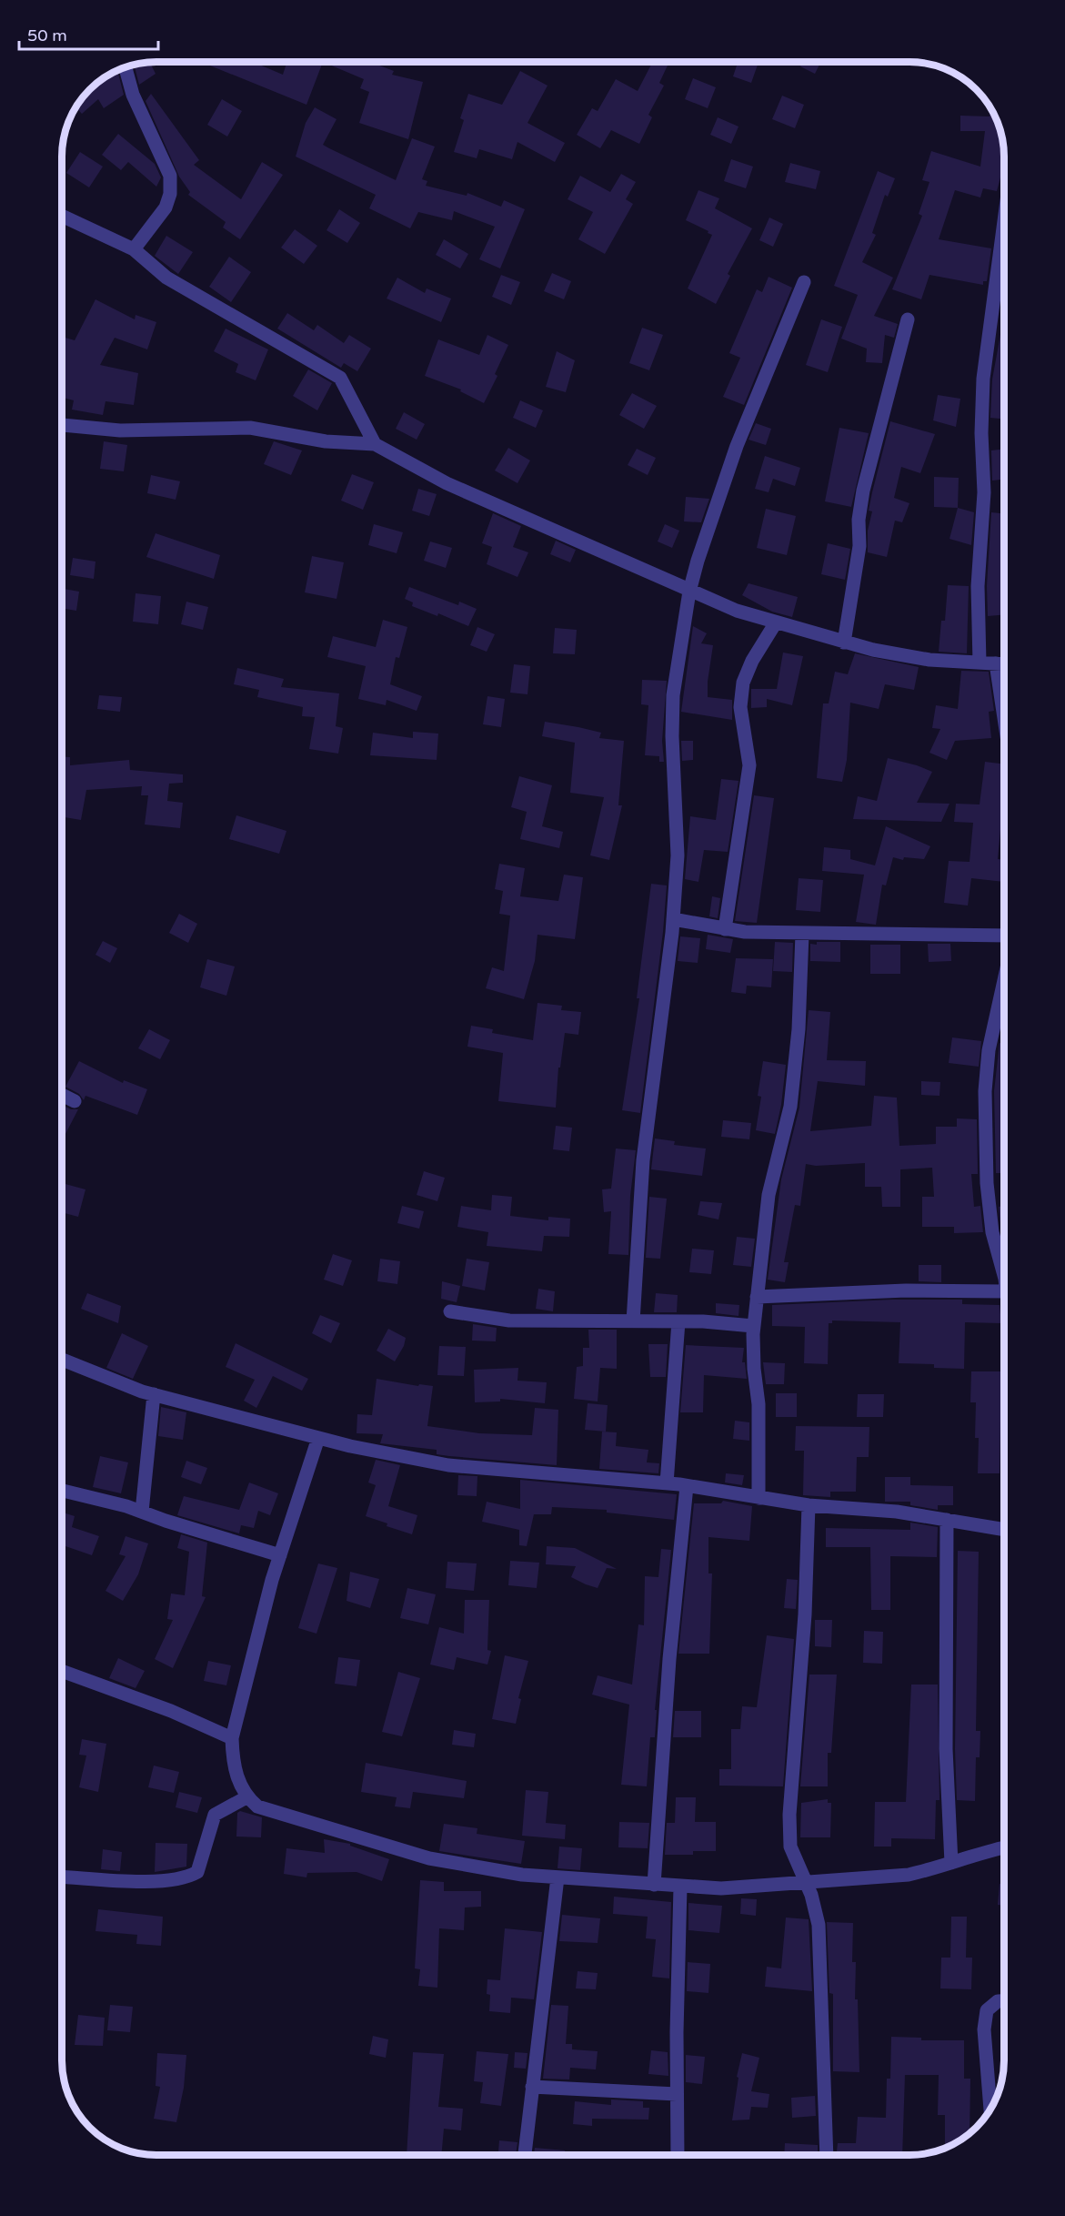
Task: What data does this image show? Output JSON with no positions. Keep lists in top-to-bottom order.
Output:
{
  "scale_bar": "50 m"
}
